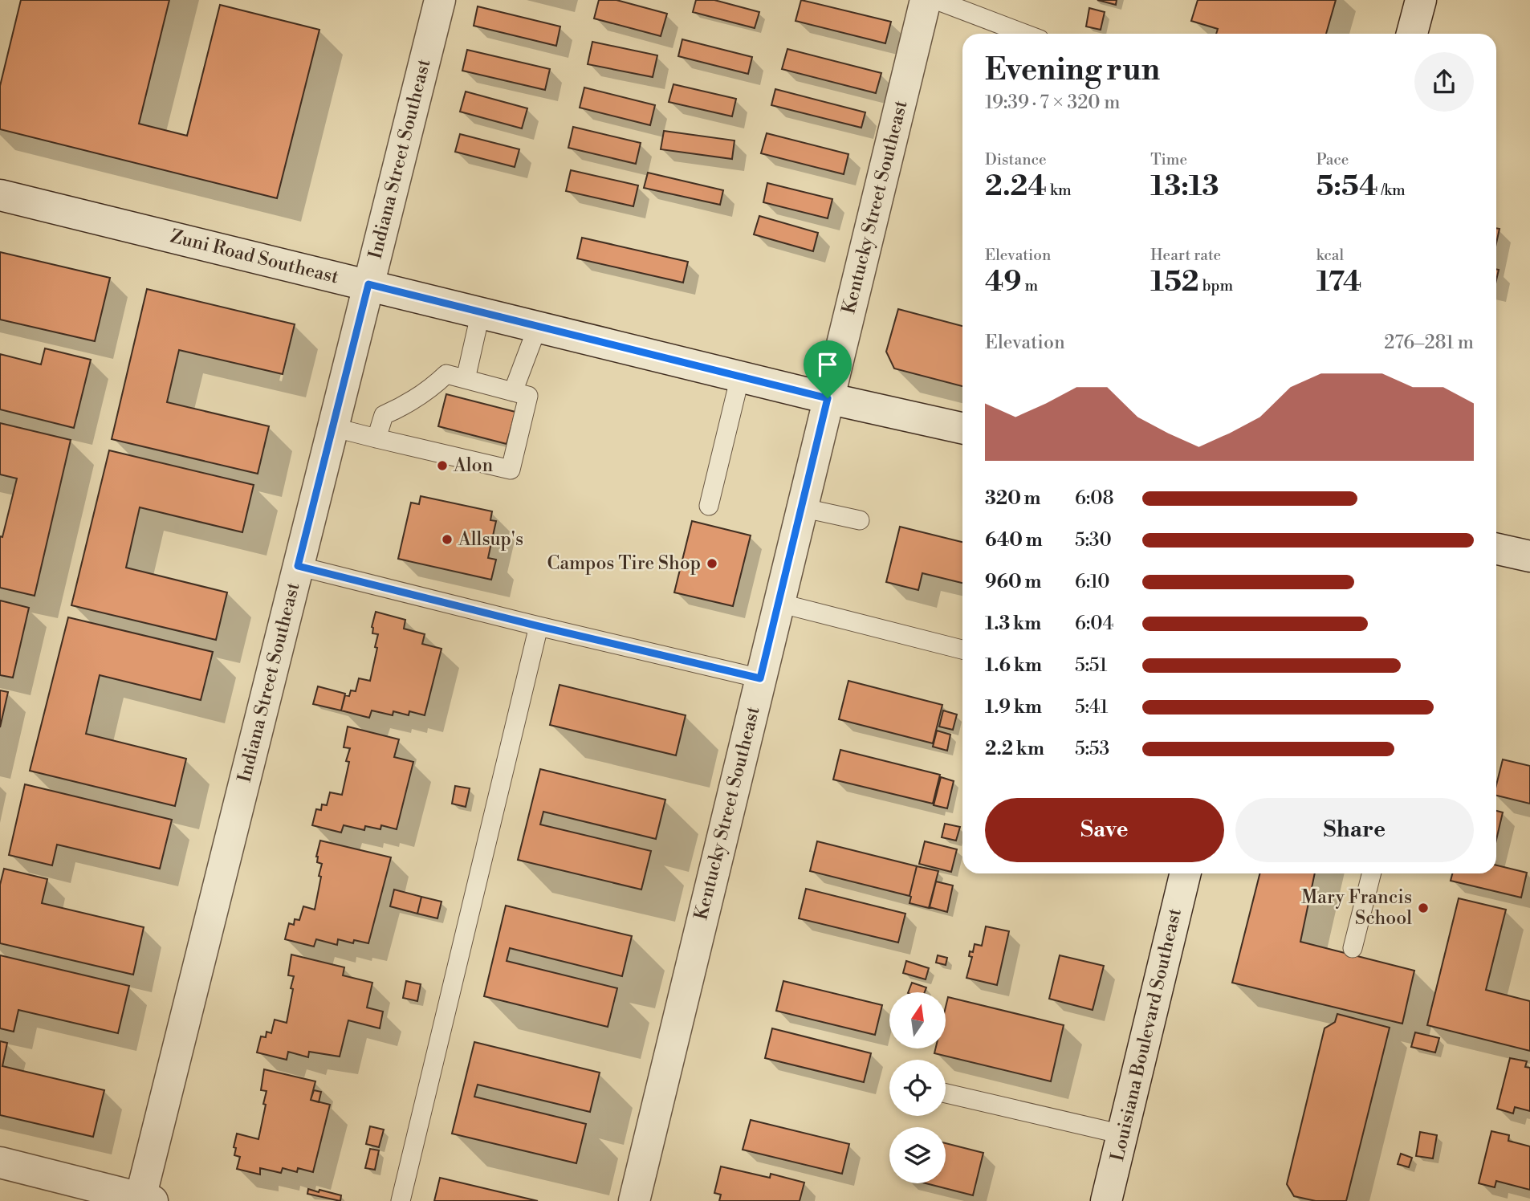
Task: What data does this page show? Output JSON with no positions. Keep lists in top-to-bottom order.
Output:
{
  "streets": {
    "street": [
      "Indiana Street Southeast",
      "Kentucky Street Southeast",
      "Zuni Road Southeast",
      "Louisiana Boulevard Southeast"
    ]
  },
  "crossings": [
    ["Indiana Street Southeast", "Zuni Road Southeast"],
    ["Kentucky Street Southeast", "Zuni Road Southeast"]
  ],
  "places": [
    "Alon",
    "Allsup's",
    "Campos Tire Shop",
    "Mary Francis School"
  ],
  "north": "top",
  "page": {
    "heading": ["Evening run", "19:39 · 7 × 320 m"],
    "stats": [
      ["Distance", "2.24 km"],
      ["Time", "13:13"],
      ["Pace", "5:54 /km"],
      ["Elevation", "49 m"],
      ["Heart rate", "152 bpm"],
      ["kcal", "174"]
    ],
    "chart": ["Elevation", "276–281 m"],
    "list": [
      {
        "name": "320 m",
        "note": "6:08"
      },
      {
        "name": "640 m",
        "note": "5:30"
      },
      {
        "name": "960 m",
        "note": "6:10"
      },
      {
        "name": "1.3 km",
        "note": "6:04"
      },
      {
        "name": "1.6 km",
        "note": "5:51"
      },
      {
        "name": "1.9 km",
        "note": "5:41"
      },
      {
        "name": "2.2 km",
        "note": "5:53"
      }
    ],
    "buttons": ["Save", "Share"]
  }
}
